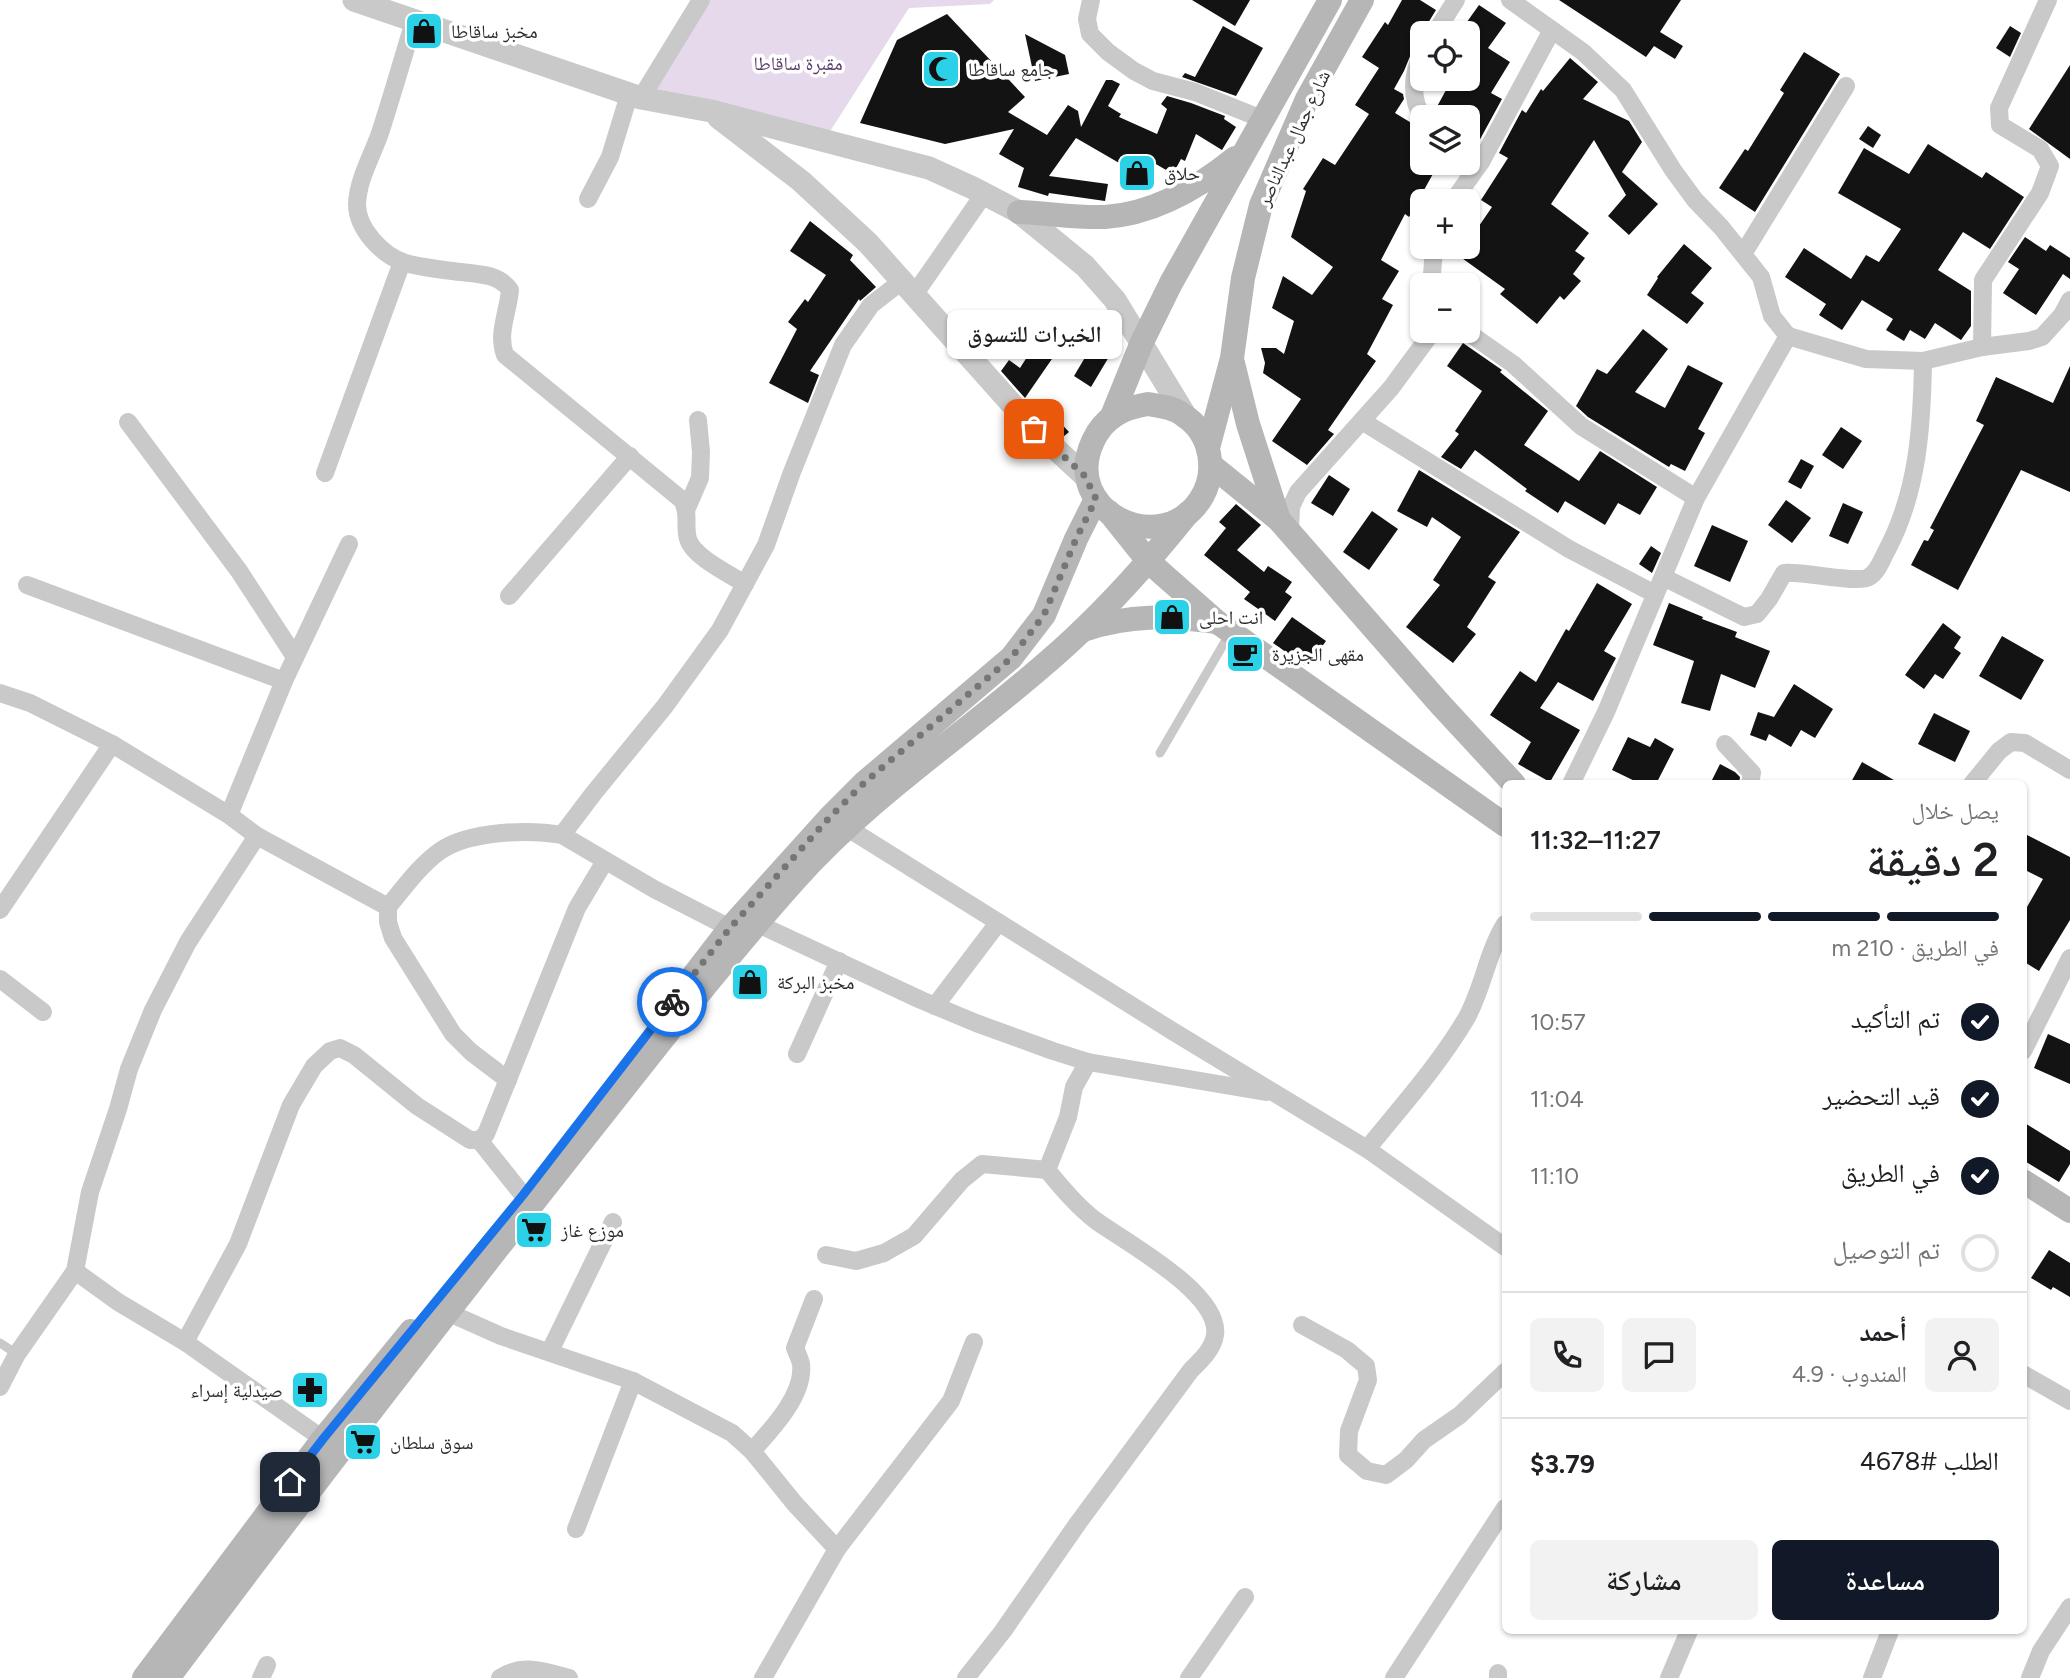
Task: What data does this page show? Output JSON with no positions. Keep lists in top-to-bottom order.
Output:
{
  "streets": {
    "main road": ["شارع جمال عبدالناصر"]
  },
  "parks": ["مقبرة ساقاطا"],
  "places": {
    "shop": [
      "مخبز ساقاطا",
      "حلاق",
      "انت احلى",
      "مخبز البركة"
    ],
    "mosque": ["جامع ساقاطا"],
    "other": ["الخيرات للتسوق"],
    "cafe": ["مقهى الجزيرة"],
    "supermarket": ["موزع غاز", "سوق سلطان"],
    "pharmacy": ["صيدلية إسراء"]
  },
  "page": {
    "map_buttons": ["+", "−"],
    "bubble": "الخيرات للتسوق",
    "heading": ["2 دقيقة", "يصل خلال", "11:27–11:32"],
    "panel": [
      "أحمد",
      "المندوب · 4.9",
      "الطلب #4678",
      "$3.79"
    ],
    "bar": "في الطريق · 210 m",
    "list": [
      ["تم التأكيد", "10:57"],
      ["قيد التحضير", "11:04"],
      ["في الطريق", "11:10"],
      "تم التوصيل"
    ],
    "buttons": ["مساعدة", "مشاركة"]
  }
}
